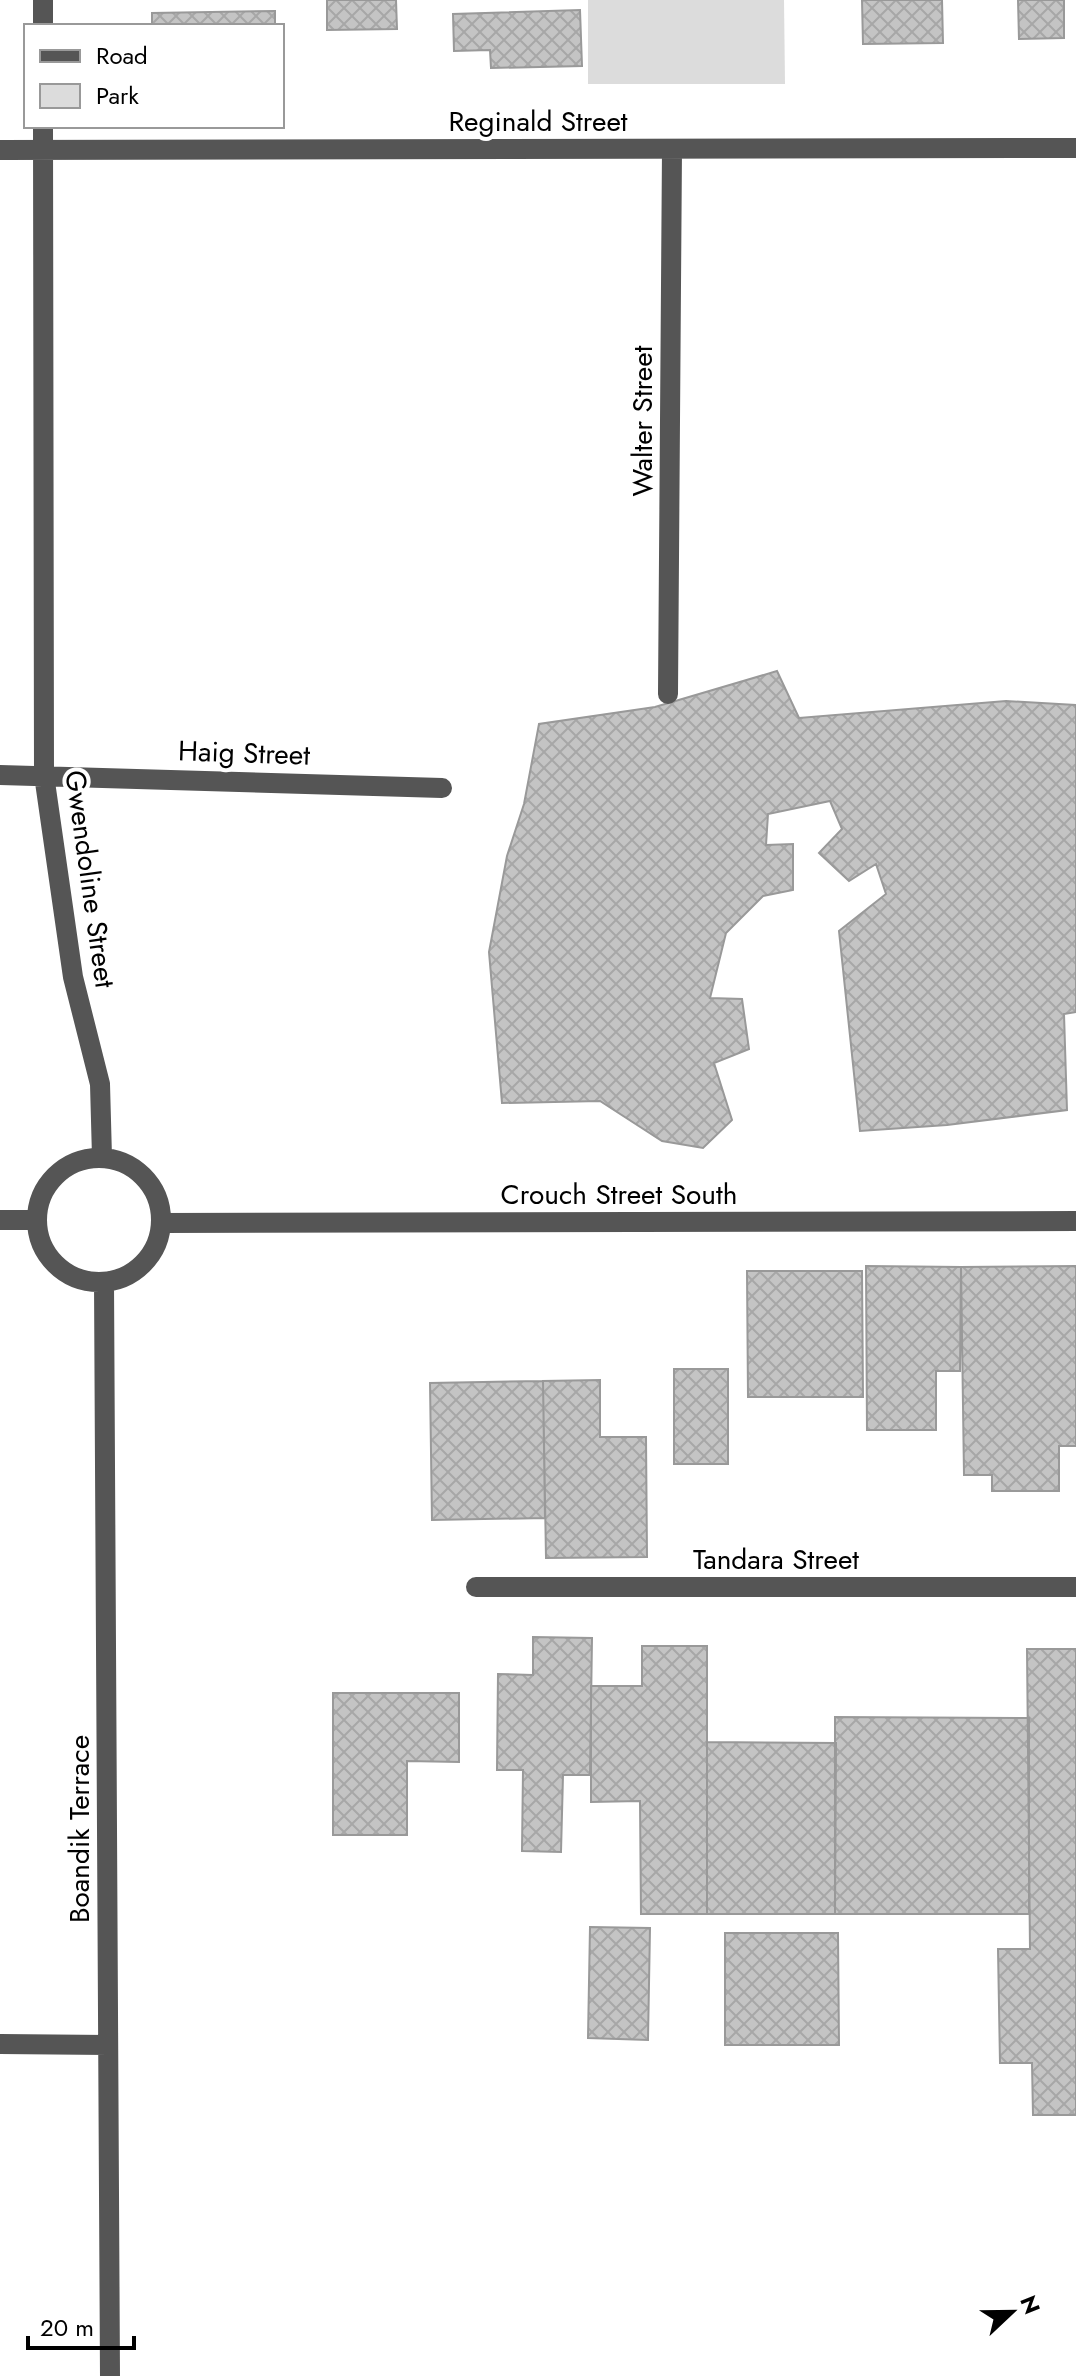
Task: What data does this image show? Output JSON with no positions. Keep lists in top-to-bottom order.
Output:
{
  "streets": {
    "street": [
      "Reginald Street",
      "Walter Street",
      "Haig Street",
      "Gwendoline Street",
      "Crouch Street South",
      "Tandara Street",
      "Boandik Terrace"
    ]
  },
  "crossings": [
    ["Reginald Street", "Walter Street"],
    ["Reginald Street", "Gwendoline Street"],
    ["Haig Street", "Gwendoline Street"],
    ["Gwendoline Street", "Crouch Street South"],
    ["Gwendoline Street", "Boandik Terrace"],
    ["Crouch Street South", "Boandik Terrace"]
  ],
  "legend": ["Road", "Park"],
  "scale_bar": "20 m",
  "north": "right"
}
